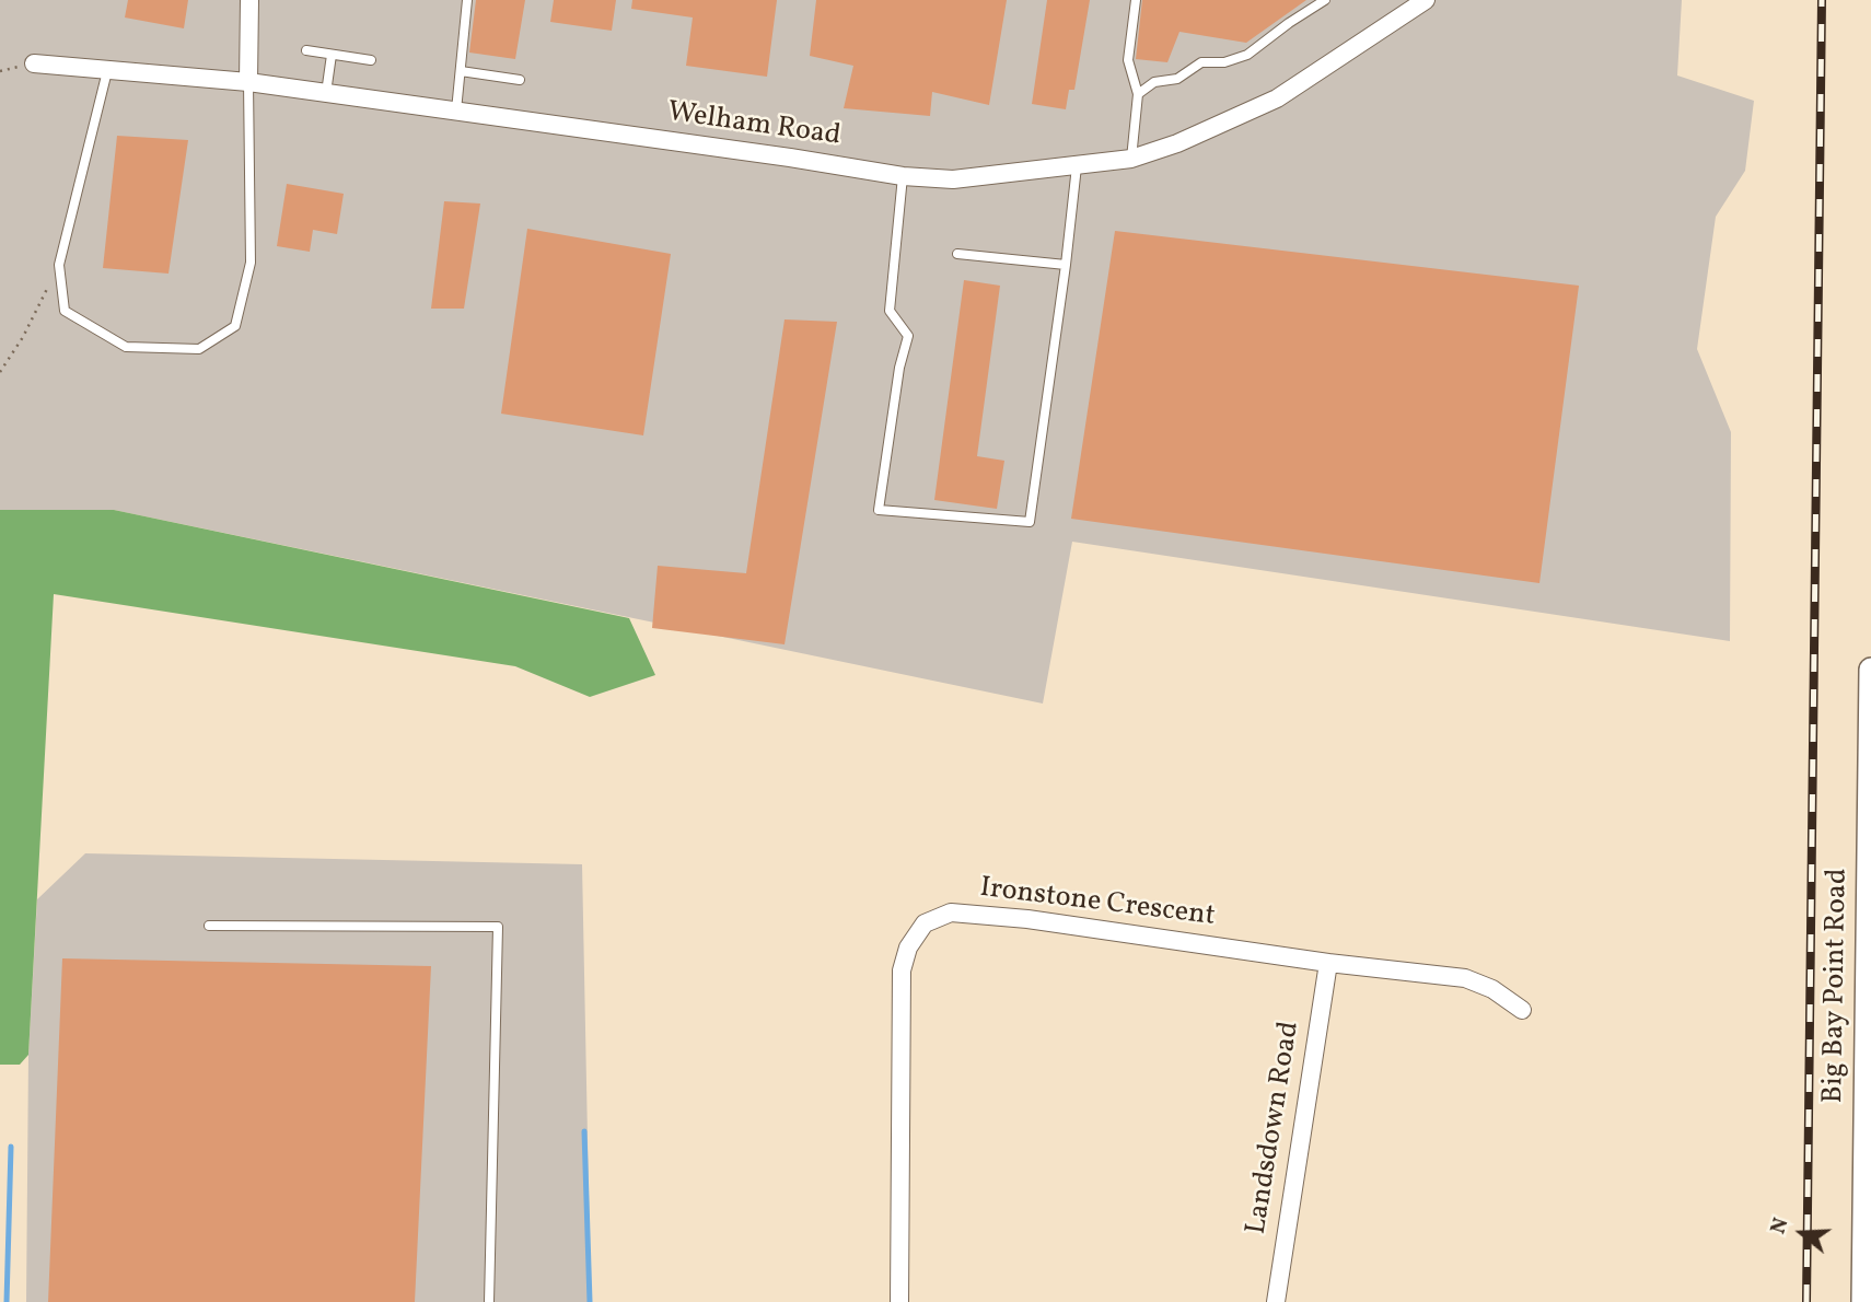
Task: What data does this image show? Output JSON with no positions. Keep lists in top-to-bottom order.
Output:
{
  "streets": {
    "street": [
      "Welham Road",
      "Ironstone Crescent",
      "Big Bay Point Road",
      "Landsdown Road"
    ]
  },
  "crossings": [
    ["Ironstone Crescent", "Landsdown Road"]
  ],
  "north": "left"
}
